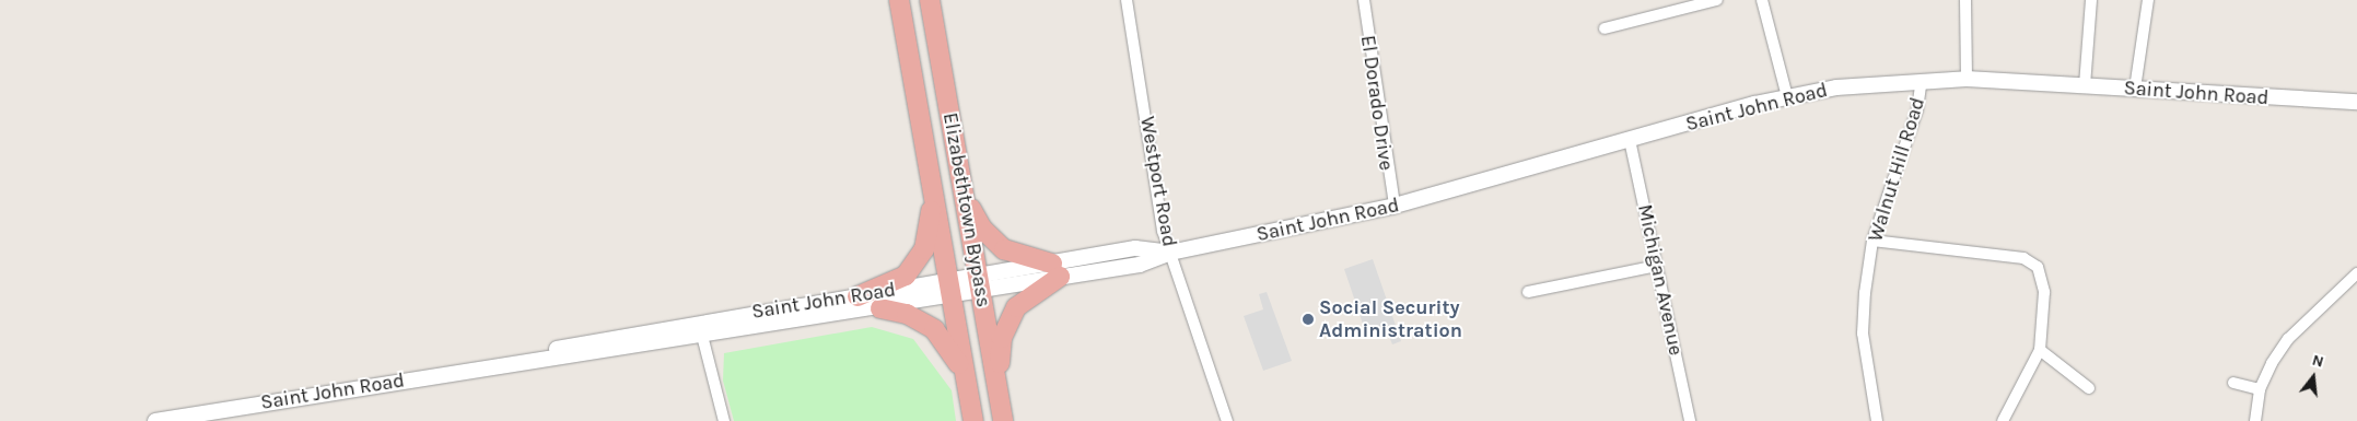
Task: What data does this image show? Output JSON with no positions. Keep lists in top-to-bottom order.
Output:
{
  "streets": {
    "highway": ["Elizabethtown Bypass"],
    "street": [
      "Saint John Road",
      "El Dorado Drive",
      "Walnut Hill Road",
      "Westport Road",
      "Michigan Avenue"
    ]
  },
  "crossings": [
    ["Saint John Road", "El Dorado Drive"],
    ["Saint John Road", "Walnut Hill Road"],
    ["Saint John Road", "Westport Road"],
    ["Saint John Road", "Elizabethtown Bypass"],
    ["Saint John Road", "Michigan Avenue"]
  ],
  "places": ["Social Security Administration"],
  "north": "top"
}
